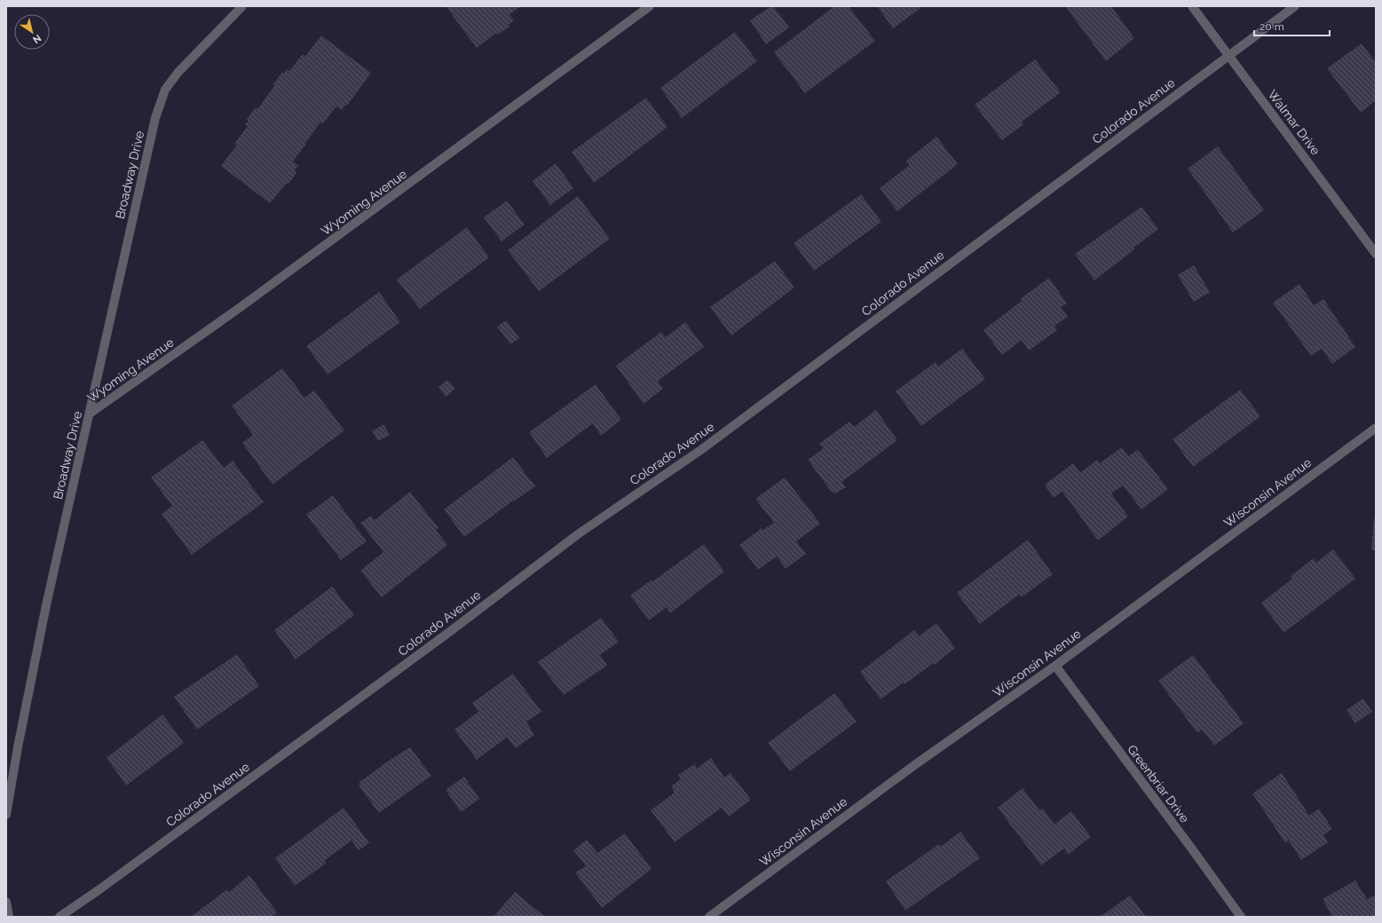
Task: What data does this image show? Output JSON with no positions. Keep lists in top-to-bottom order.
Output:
{
  "streets": {
    "street": [
      "Colorado Avenue",
      "Walmar Drive",
      "Broadway Drive",
      "Wyoming Avenue",
      "Wisconsin Avenue",
      "Greenbriar Drive"
    ]
  },
  "crossings": [
    ["Colorado Avenue", "Walmar Drive"],
    ["Broadway Drive", "Wyoming Avenue"],
    ["Wisconsin Avenue", "Greenbriar Drive"]
  ],
  "scale_bar": "20 m",
  "north": "bottom right"
}
